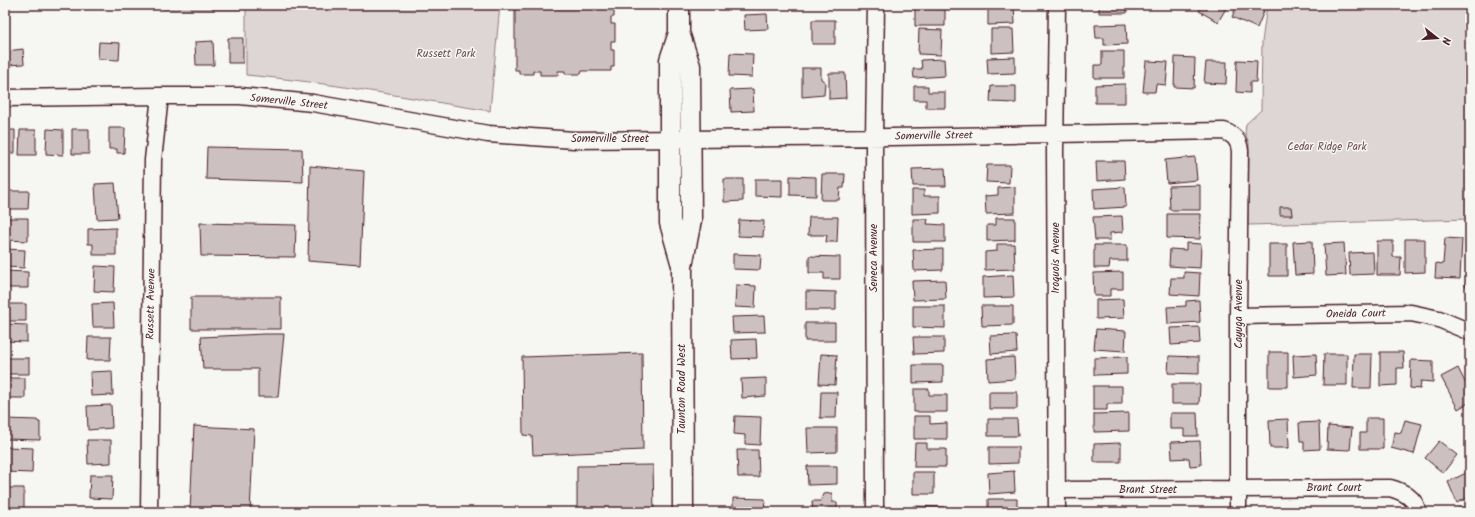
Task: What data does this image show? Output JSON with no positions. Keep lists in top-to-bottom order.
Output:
{
  "streets": {
    "main road": ["Taunton Road West"],
    "street": [
      "Somerville Street",
      "Seneca Avenue",
      "Iroquois Avenue",
      "Russett Avenue",
      "Cayuga Avenue",
      "Oneida Court",
      "Brant Court",
      "Brant Street"
    ]
  },
  "crossings": [
    ["Somerville Street", "Seneca Avenue"],
    ["Somerville Street", "Iroquois Avenue"],
    ["Somerville Street", "Russett Avenue"],
    ["Somerville Street", "Cayuga Avenue"],
    ["Somerville Street", "Taunton Road West"],
    ["Iroquois Avenue", "Brant Street"],
    ["Cayuga Avenue", "Oneida Court"],
    ["Cayuga Avenue", "Brant Court"],
    ["Cayuga Avenue", "Brant Street"],
    ["Brant Court", "Brant Street"]
  ],
  "parks": ["Russett Park", "Cedar Ridge Park"],
  "north": "right"
}
